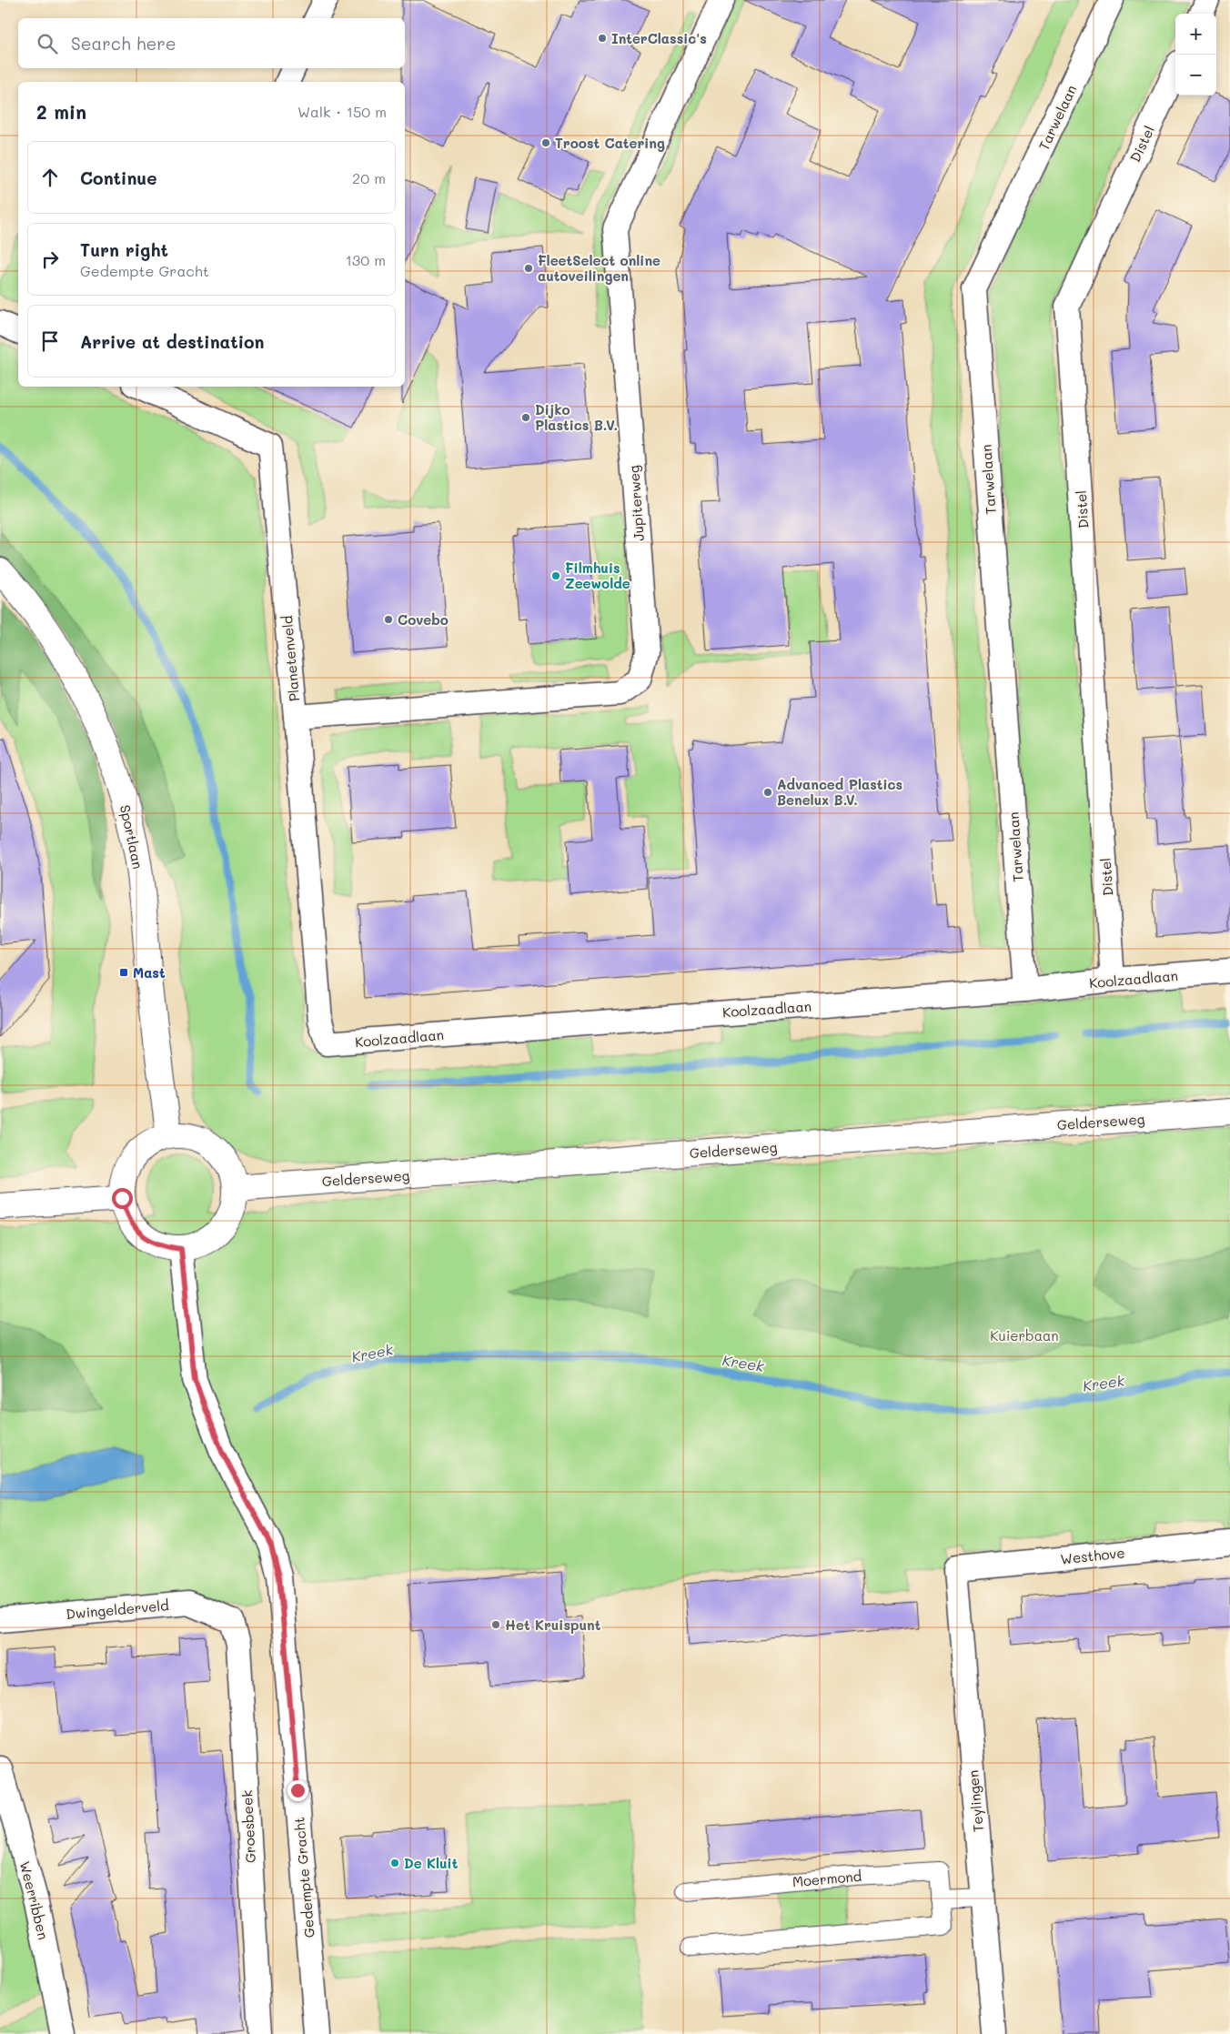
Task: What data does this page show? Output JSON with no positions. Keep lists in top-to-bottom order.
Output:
{
  "streets": {
    "street": [
      "Tarwelaan",
      "Distel",
      "Jupiterweg",
      "Planetenveld",
      "Sportlaan",
      "Koolzaadlaan",
      "Gelderseweg",
      "Westhove",
      "Dwingelderveld",
      "Teylingen",
      "Groesbeek",
      "Gedempte Gracht",
      "Moermond",
      "Weerribben"
    ]
  },
  "crossings": [
    ["Tarwelaan", "Koolzaadlaan"],
    ["Distel", "Koolzaadlaan"],
    ["Jupiterweg", "Planetenveld"],
    ["Planetenveld", "Koolzaadlaan"],
    ["Sportlaan", "Gelderseweg"],
    ["Sportlaan", "Gedempte Gracht"],
    ["Gelderseweg", "Gedempte Gracht"],
    ["Westhove", "Teylingen"],
    ["Dwingelderveld", "Groesbeek"]
  ],
  "water": ["Kreek"],
  "parks": ["Kuierbaan"],
  "places": {
    "other": [
      "InterClassic's",
      "Troost Catering",
      "FleetSelect online autoveilingen",
      "Dijko Plastics B.V.",
      "Filmhuis Zeewolde",
      "Covebo",
      "Advanced Plastics Benelux B.V.",
      "Het Kruispunt",
      "De Kluit"
    ],
    "transit": ["Mast"]
  },
  "page": {
    "map_buttons": ["+", "−"],
    "search": "Search here",
    "heading": ["2 min", "Walk · 150 m"],
    "list": [
      ["Continue", "20 m"],
      ["Turn right", "Gedempte Gracht", "130 m"],
      "Arrive at destination"
    ]
  }
}
